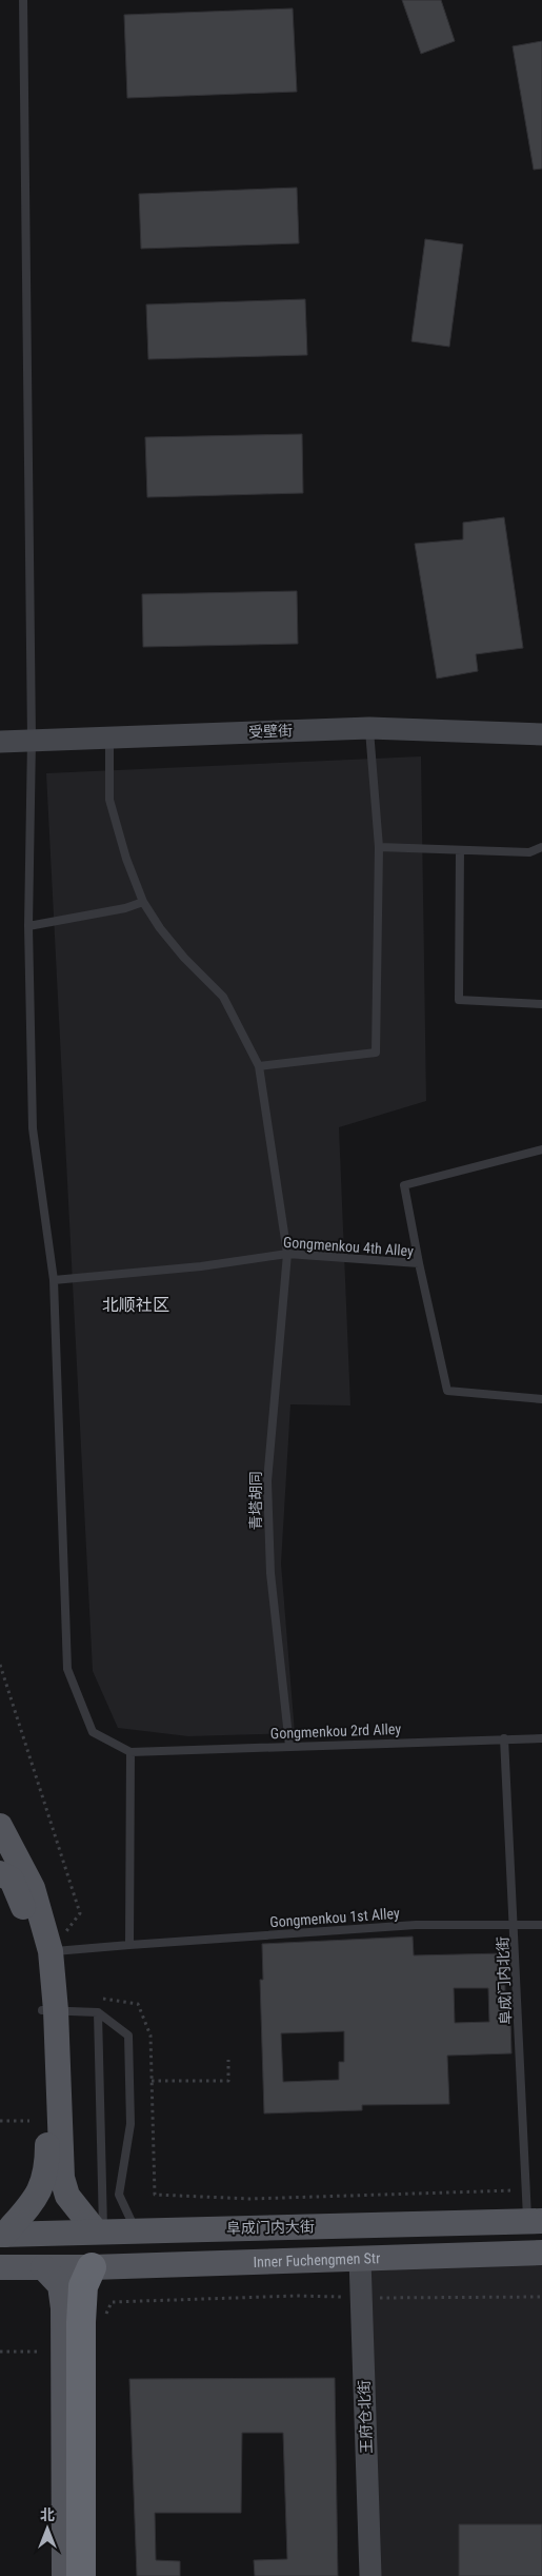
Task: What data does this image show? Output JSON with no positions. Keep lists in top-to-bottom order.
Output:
{
  "streets": {
    "main road": ["阜成门内大街", "Inner Fuchengmen Str"],
    "street": ["受壁街", "王府仓北街"],
    "lane": [
      "Gongmenkou 4th Alley",
      "青塔胡同",
      "Gongmenkou 2rd Alley",
      "Gongmenkou 1st Alley",
      "阜成门内北街"
    ]
  },
  "crossings": [
    ["受壁街", "青塔胡同"],
    ["Gongmenkou 4th Alley", "青塔胡同"],
    ["青塔胡同", "Gongmenkou 2rd Alley"],
    ["Gongmenkou 2rd Alley", "阜成门内北街"],
    ["Gongmenkou 1st Alley", "阜成门内北街"],
    ["阜成门内北街", "阜成门内大街"],
    ["Inner Fuchengmen Str", "王府仓北街"]
  ],
  "districts": ["北顺社区"],
  "north": "top"
}
